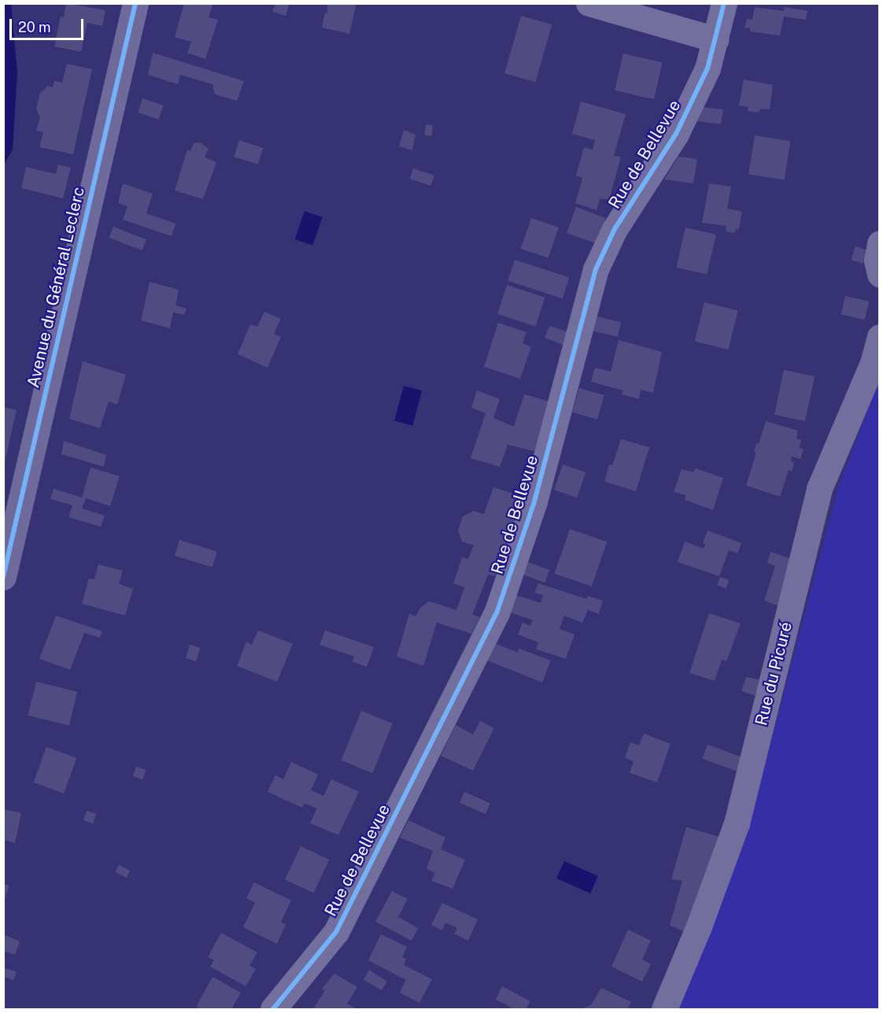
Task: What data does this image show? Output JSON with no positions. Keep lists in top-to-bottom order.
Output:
{
  "streets": {
    "street": ["Rue de Bellevue", "Avenue du Général Leclerc", "Rue du Picuré"]
  },
  "scale_bar": "20 m"
}
